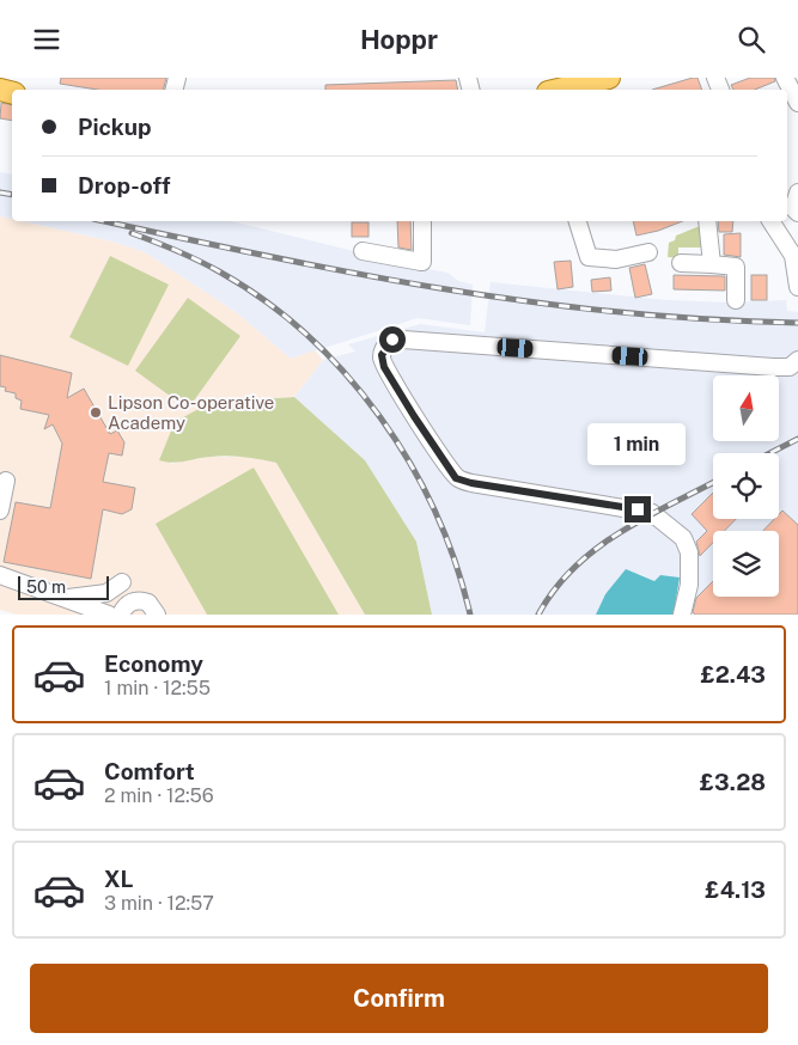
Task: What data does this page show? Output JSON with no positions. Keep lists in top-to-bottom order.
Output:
{
  "places": ["Lipson Co-operative Academy"],
  "scale_bar": "50 m",
  "north": "top",
  "page": {
    "header": "Hoppr",
    "banner": ["Pickup", "Drop-off"],
    "bubble": "1 min",
    "scale": "50 m",
    "list": [
      {
        "name": "Economy",
        "note": "1 min · 12:55",
        "value": "£2.43"
      },
      {
        "name": "Comfort",
        "note": "2 min · 12:56",
        "value": "£3.28"
      },
      {
        "name": "XL",
        "note": "3 min · 12:57",
        "value": "£4.13"
      }
    ],
    "buttons": "Confirm"
  }
}
